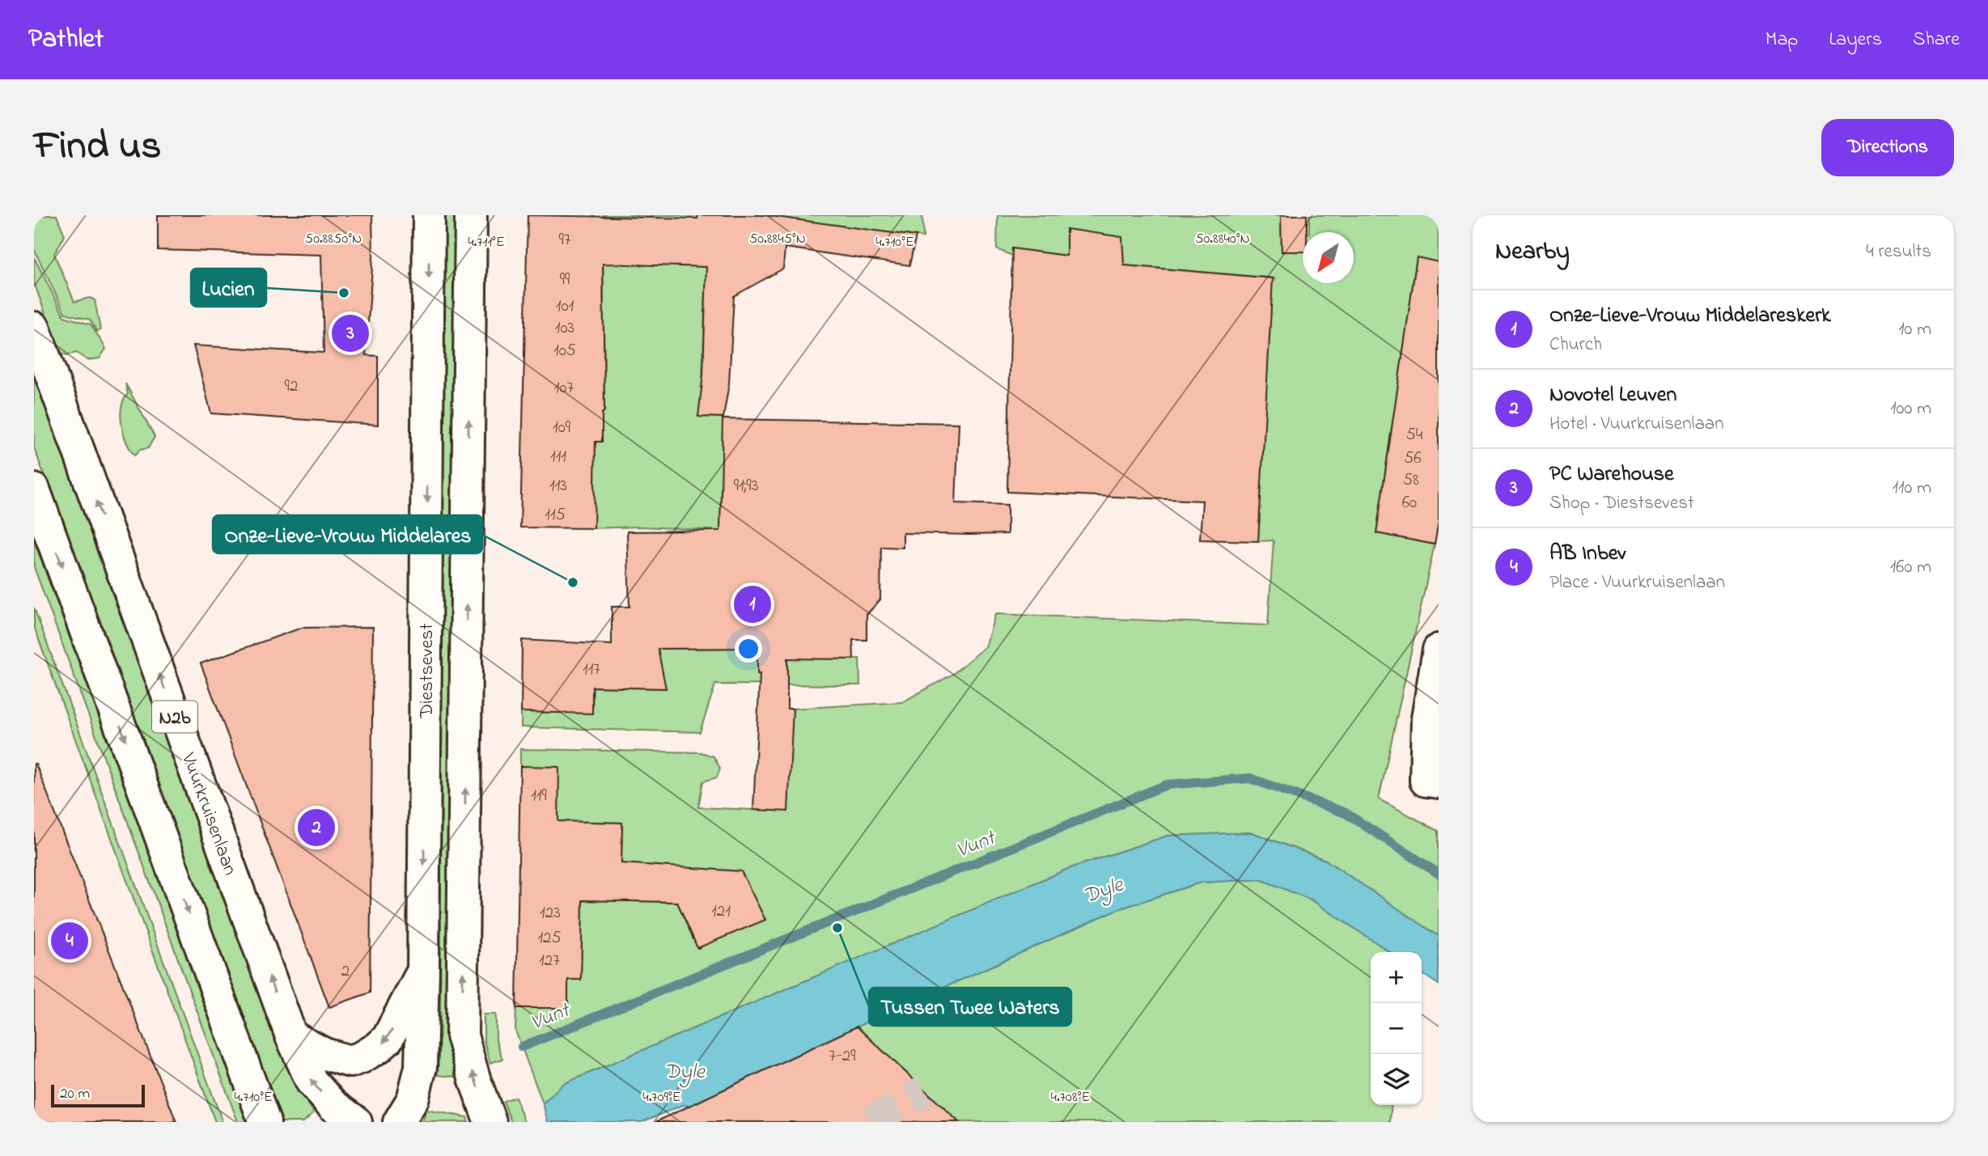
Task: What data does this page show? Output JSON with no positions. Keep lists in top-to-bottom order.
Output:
{
  "streets": {
    "main road": ["Diestsevest", "N2b", "Vuurkruisenlaan"]
  },
  "water": ["Vunt", "Dyle"],
  "places": ["Lucien", "Onze-Lieve-Vrouw Middelares", "Tussen Twee Waters"],
  "house_numbers": [
    "97",
    "99",
    "101",
    "103",
    "105",
    "92",
    "107",
    "109",
    "54",
    "111",
    "56",
    "58",
    "113",
    "91;93",
    "60",
    "115",
    "117",
    "119",
    "121",
    "123",
    "125",
    "127",
    "2",
    "7-29"
  ],
  "scale_bar": "20 m",
  "north": "bottom left",
  "page": {
    "header": "Pathlet",
    "nav": ["Map", "Layers", "Share"],
    "title": "Find us",
    "buttons": "Directions",
    "heading": ["Nearby", "4 results"],
    "list": [
      {
        "mark": "1",
        "name": "Onze-Lieve-Vrouw Middelareskerk",
        "note": "Church",
        "value": "10 m"
      },
      {
        "mark": "2",
        "name": "Novotel Leuven",
        "note": "Hotel · Vuurkruisenlaan",
        "value": "100 m"
      },
      {
        "mark": "3",
        "name": "PC Warehouse",
        "note": "Shop · Diestsevest",
        "value": "110 m"
      },
      {
        "mark": "4",
        "name": "AB Inbev",
        "note": "Place · Vuurkruisenlaan",
        "value": "160 m"
      }
    ],
    "pins": [
      "3",
      "1",
      "2",
      "4"
    ],
    "map_buttons": ["+", "−"],
    "scale": "20 m"
  },
  "coordinates": [
    "50.8850°N",
    "50.8845°N",
    "50.8840°N",
    "4.710°E",
    "4.711°E",
    "4.709°E",
    "4.708°E"
  ]
}
